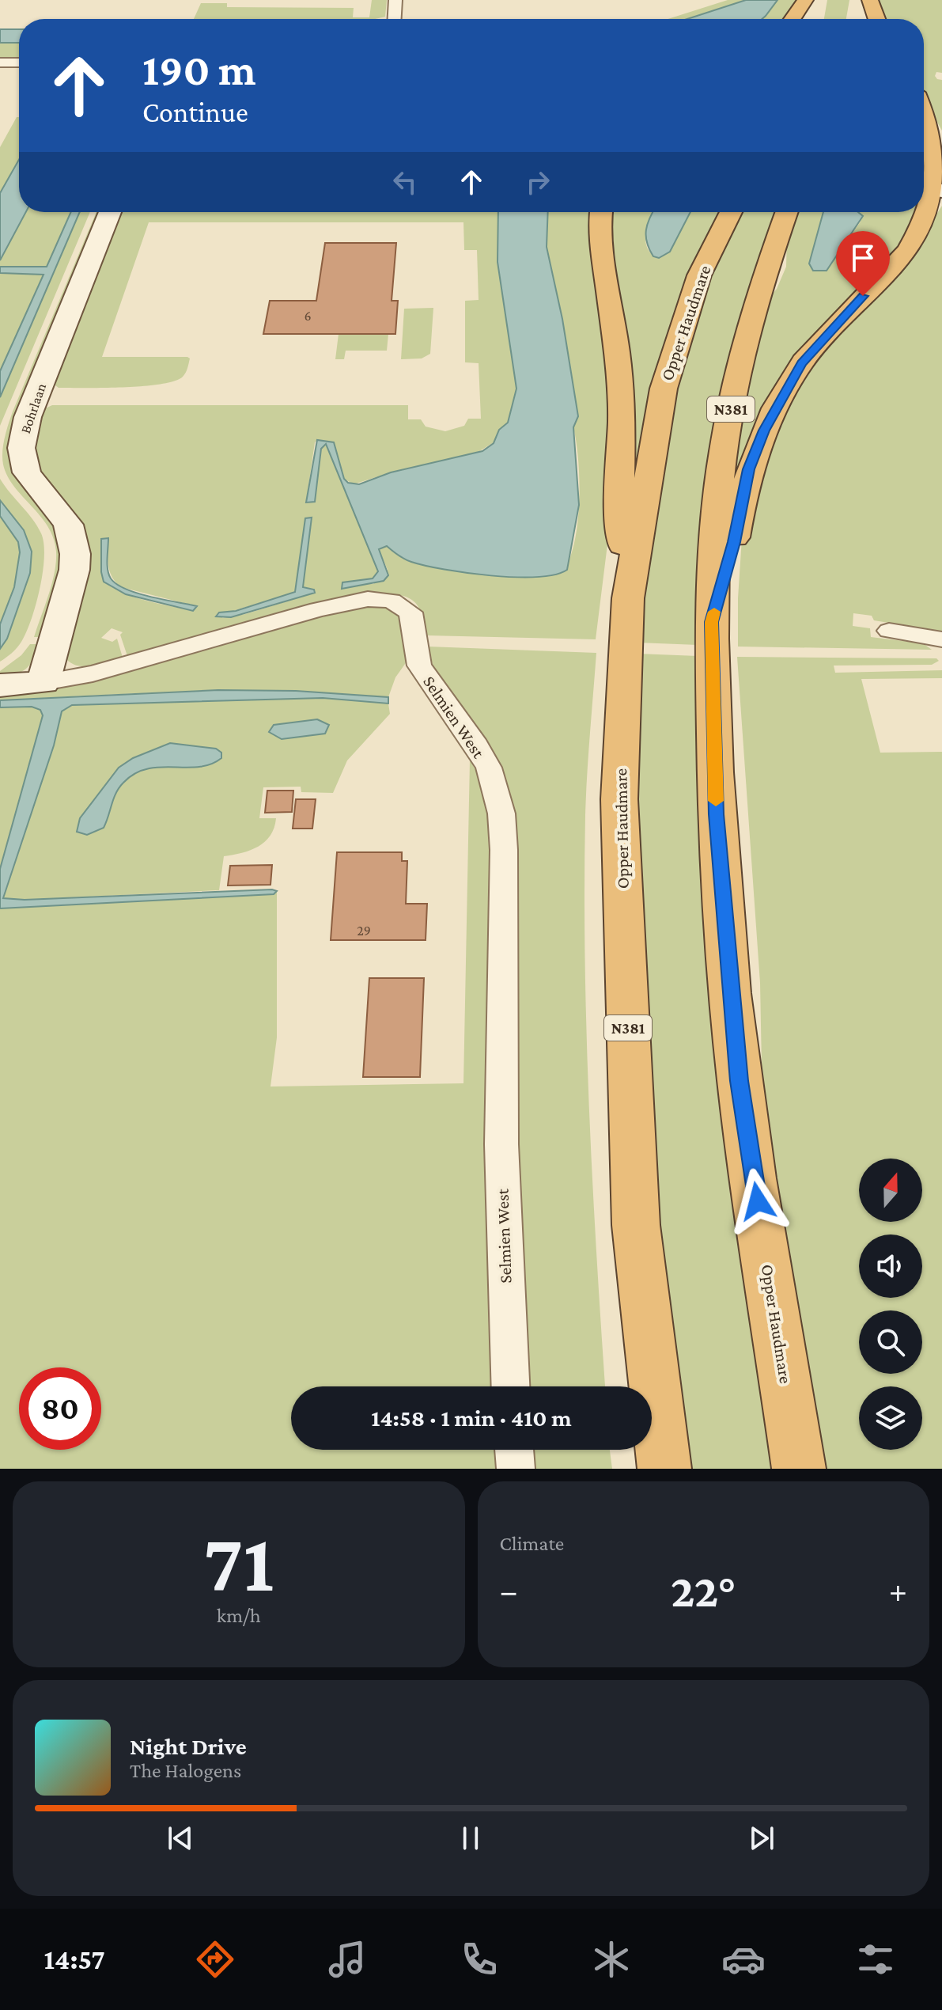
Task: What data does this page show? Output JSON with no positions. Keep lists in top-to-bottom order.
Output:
{
  "streets": {
    "highway": ["Opper Haudmare", "N381"],
    "main road": ["Bohrlaan", "Selmien West"]
  },
  "crossings": [
    ["Opper Haudmare", "N381"],
    ["Bohrlaan", "Selmien West"]
  ],
  "house_numbers": ["6", "29"],
  "north": "top",
  "page": {
    "turn": ["190 m", "Continue"],
    "limit": "80",
    "trip": "14:58 · 1 min · 410 m",
    "tile": [
      ["71", "km/h"],
      "Climate"
    ],
    "heat": ["−", "22°", "+"],
    "song": ["Night Drive", "The Halogens"],
    "tabs": "14:57"
  }
}
